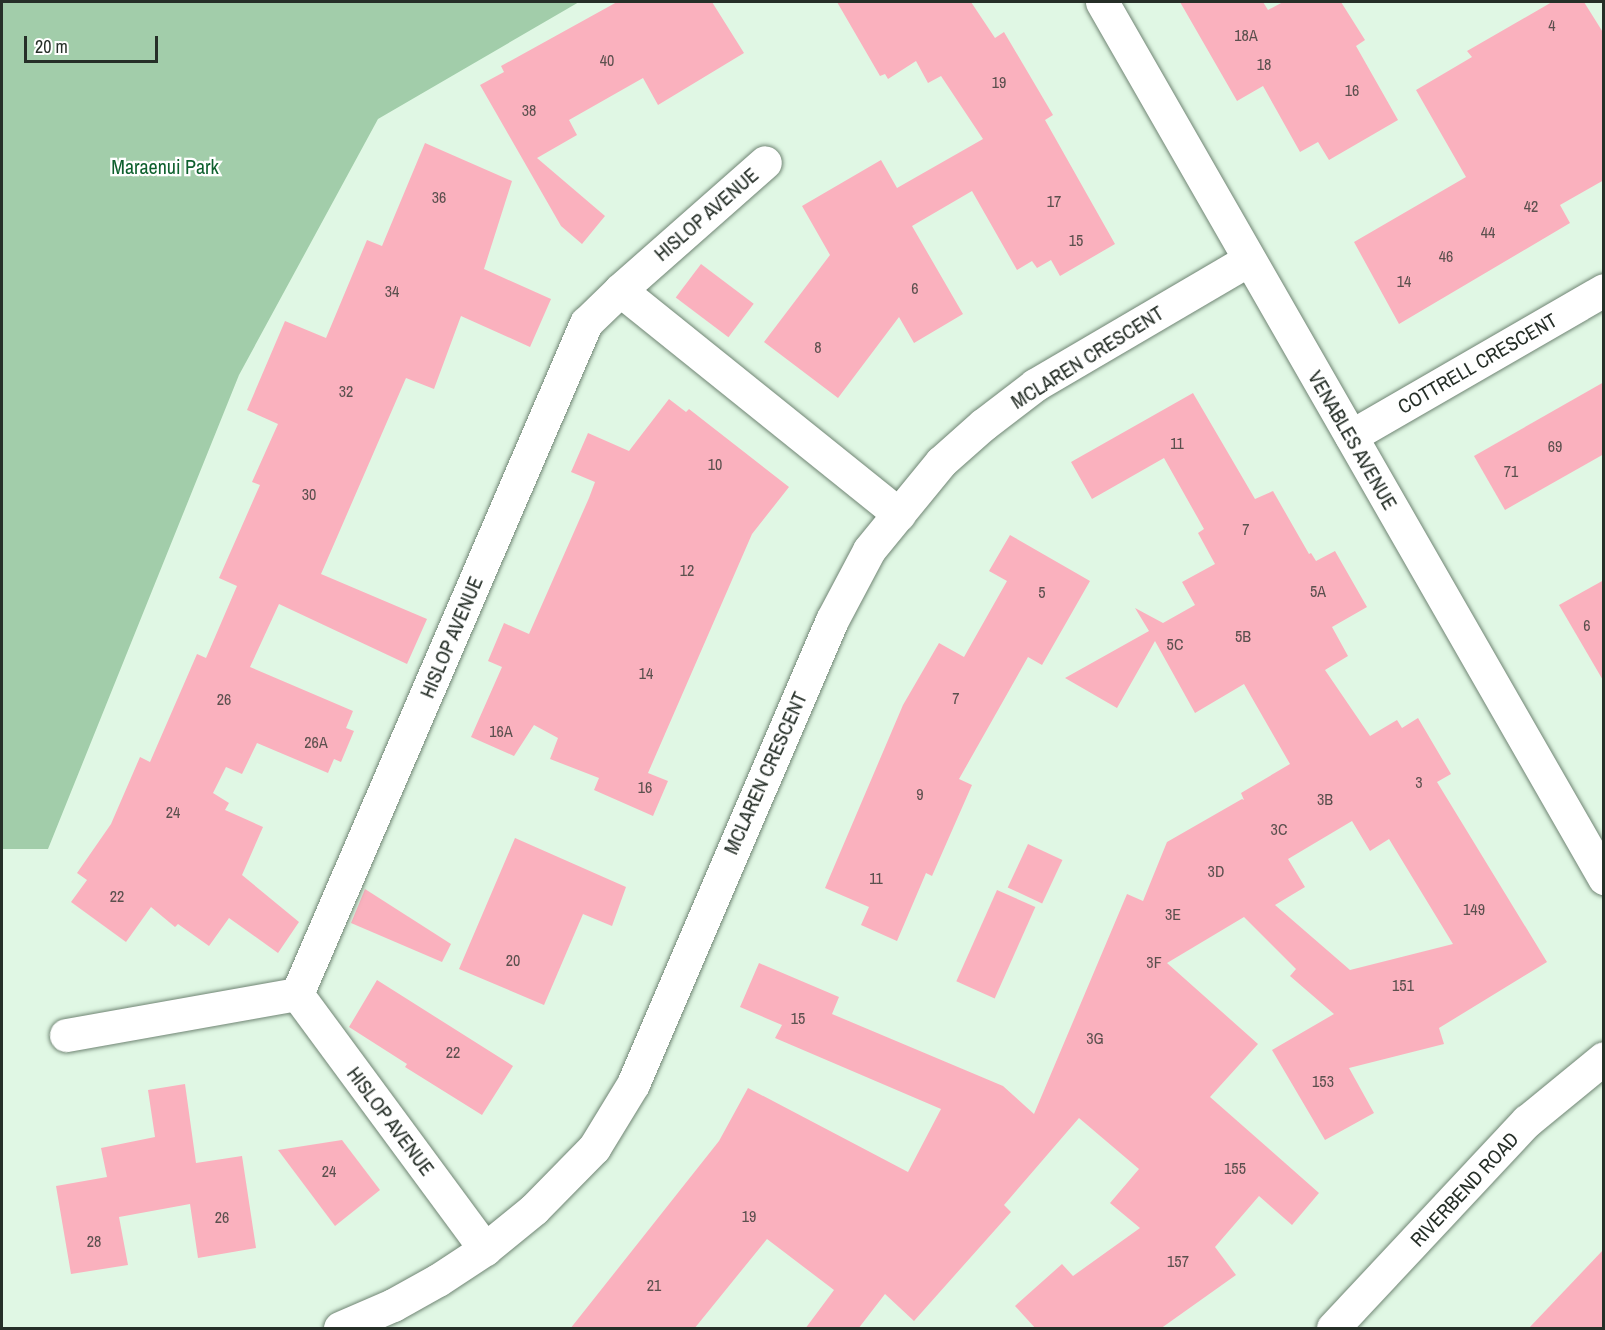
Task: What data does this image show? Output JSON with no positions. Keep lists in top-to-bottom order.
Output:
{
  "streets": {
    "street": [
      "HISLOP AVENUE",
      "MCLAREN CRESCENT",
      "COTTRELL CRESCENT",
      "VENABLES AVENUE",
      "RIVERBEND ROAD"
    ]
  },
  "crossings": [
    ["HISLOP AVENUE", "MCLAREN CRESCENT"],
    ["MCLAREN CRESCENT", "VENABLES AVENUE"],
    ["COTTRELL CRESCENT", "VENABLES AVENUE"]
  ],
  "parks": ["Maraenui Park"],
  "house_numbers": [
    "4",
    "18A",
    "40",
    "18",
    "19",
    "16",
    "38",
    "36",
    "17",
    "42",
    "44",
    "15",
    "46",
    "14",
    "6",
    "34",
    "8",
    "32",
    "11",
    "69",
    "10",
    "71",
    "30",
    "7",
    "12",
    "5A",
    "5",
    "6",
    "5B",
    "5C",
    "14",
    "7",
    "26",
    "16A",
    "26A",
    "3",
    "16",
    "9",
    "3B",
    "24",
    "3C",
    "3D",
    "11",
    "22",
    "149",
    "3E",
    "20",
    "3F",
    "151",
    "15",
    "3G",
    "22",
    "153",
    "155",
    "24",
    "19",
    "26",
    "28",
    "157",
    "21"
  ],
  "scale_bar": "20 m"
}
